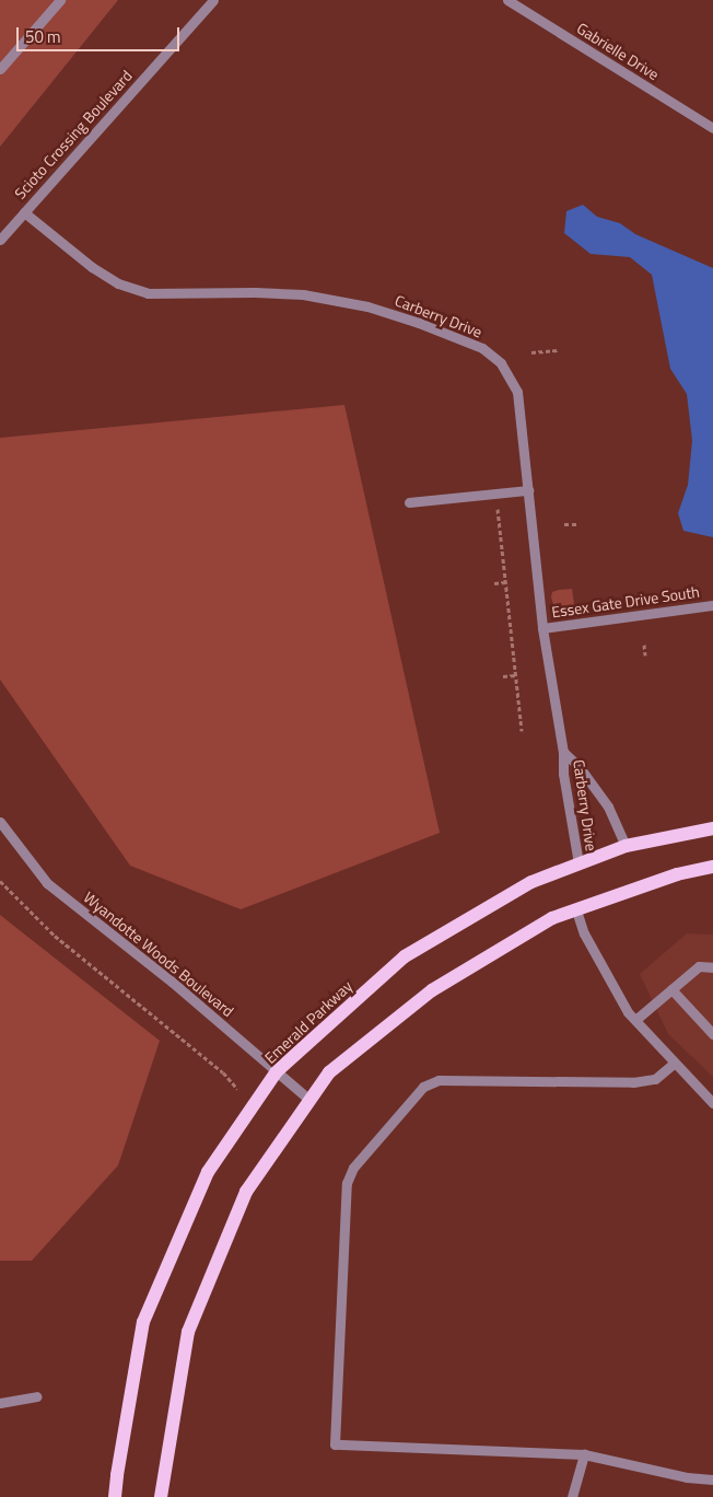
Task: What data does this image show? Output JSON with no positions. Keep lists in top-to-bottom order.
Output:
{
  "streets": {
    "main road": ["Emerald Parkway"],
    "street": [
      "Gabrielle Drive",
      "Scioto Crossing Boulevard",
      "Carberry Drive",
      "Essex Gate Drive South",
      "Wyandotte Woods Boulevard"
    ]
  },
  "crossings": [
    ["Scioto Crossing Boulevard", "Carberry Drive"],
    ["Carberry Drive", "Essex Gate Drive South"],
    ["Carberry Drive", "Emerald Parkway"],
    ["Wyandotte Woods Boulevard", "Emerald Parkway"]
  ],
  "scale_bar": "50 m"
}
